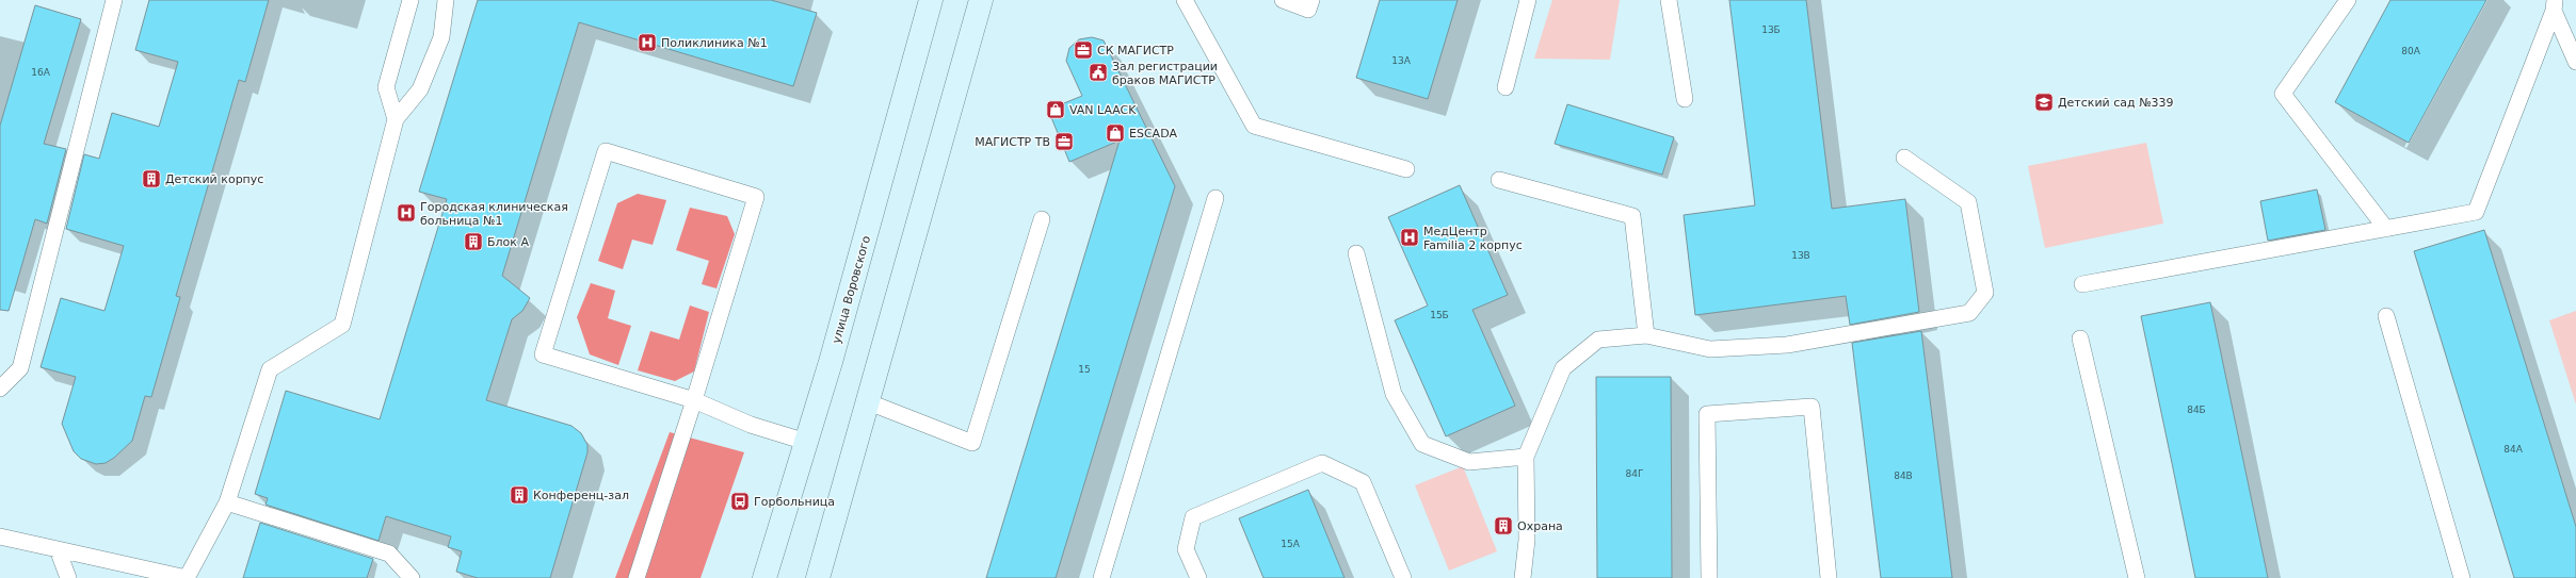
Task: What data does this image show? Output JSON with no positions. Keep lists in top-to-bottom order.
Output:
{
  "streets": {
    "main road": ["улица Воровского"]
  },
  "places": {
    "hospital": ["Поликлиника №1", "Городская клиническая больница №1", "МедЦентр Familia 2 корпус"],
    "office": ["СК МАГИСТР", "МАГИСТР ТВ"],
    "public building": ["Зал регистрации браков МАГИСТР"],
    "school or university": ["Детский сад №339"],
    "shop": ["VAN LAACK", "ESCADA"],
    "building": [
      "Детский корпус",
      "Блок А",
      "Конференц-зал",
      "Охрана"
    ],
    "bus stop": ["Горбольница"]
  },
  "house_numbers": [
    "13Б",
    "80А",
    "13А",
    "16А",
    "13В",
    "15Б",
    "15",
    "84Б",
    "84А",
    "84Г",
    "84В",
    "15А"
  ]
}
